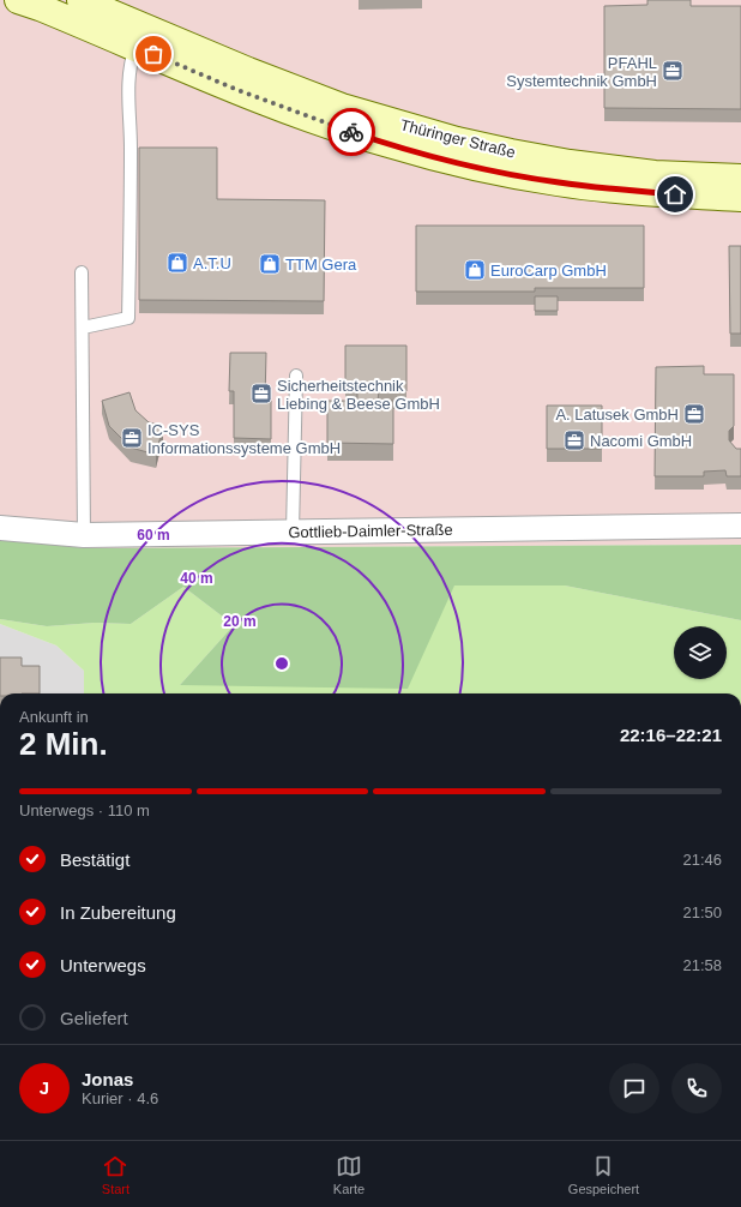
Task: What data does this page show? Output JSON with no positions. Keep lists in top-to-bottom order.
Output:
{
  "streets": {
    "main road": ["Thüringer Straße"],
    "street": ["Gottlieb-Daimler-Straße"]
  },
  "places": {
    "office": [
      "PFAHL Systemtechnik GmbH",
      "Sicherheitstechnik Liebing & Beese GmbH",
      "A. Latusek GmbH",
      "IC-SYS Informationssysteme GmbH",
      "Nacomi GmbH"
    ],
    "shop": ["A.T.U", "TTM Gera", "EuroCarp GmbH"]
  },
  "page": {
    "heading": ["2 Min.", "Ankunft in", "22:16–22:21"],
    "panel": ["Jonas", "Kurier · 4.6"],
    "bar": "Unterwegs · 110 m",
    "list": [
      ["Bestätigt", "21:46"],
      ["In Zubereitung", "21:50"],
      ["Unterwegs", "21:58"],
      "Geliefert"
    ],
    "round": "J",
    "tabs": ["Start", "Karte", "Gespeichert"]
  },
  "rings": ["60 m", "40 m", "20 m"]
}
